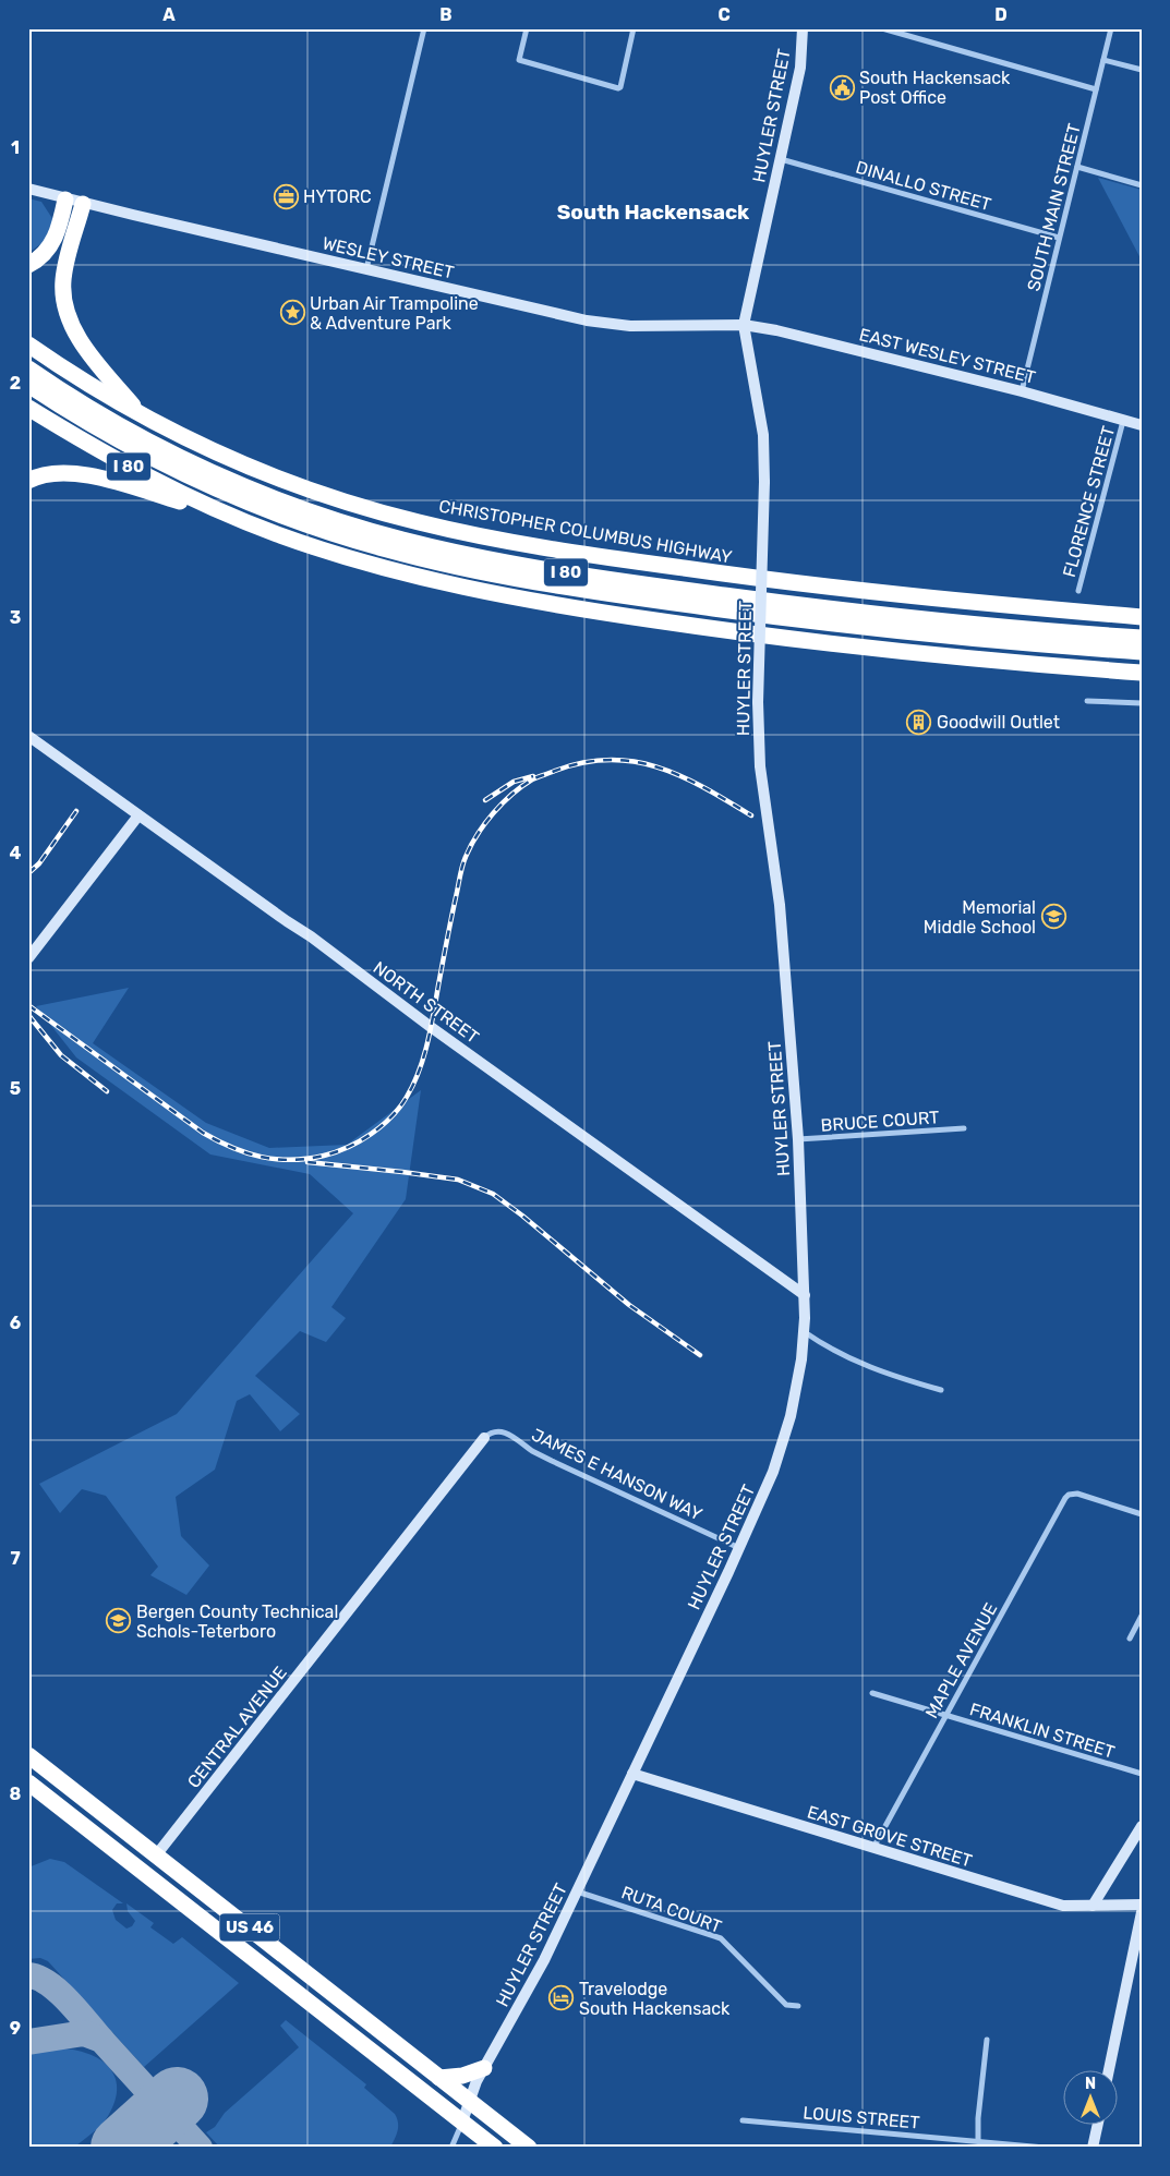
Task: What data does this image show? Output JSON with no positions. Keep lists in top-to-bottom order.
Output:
{
  "streets": {
    "highway": ["I 80", "CHRISTOPHER COLUMBUS HIGHWAY", "US 46"],
    "street": [
      "HUYLER STREET",
      "DINALLO STREET",
      "SOUTH MAIN STREET",
      "WESLEY STREET",
      "EAST WESLEY STREET",
      "FLORENCE STREET",
      "NORTH STREET",
      "BRUCE COURT",
      "JAMES E HANSON WAY",
      "MAPLE AVENUE",
      "CENTRAL AVENUE",
      "FRANKLIN STREET",
      "EAST GROVE STREET",
      "RUTA COURT",
      "LOUIS STREET"
    ]
  },
  "crossings": [
    ["HUYLER STREET", "DINALLO STREET"],
    ["HUYLER STREET", "WESLEY STREET"],
    ["HUYLER STREET", "EAST WESLEY STREET"],
    ["HUYLER STREET", "NORTH STREET"],
    ["HUYLER STREET", "BRUCE COURT"],
    ["HUYLER STREET", "JAMES E HANSON WAY"],
    ["HUYLER STREET", "EAST GROVE STREET"],
    ["HUYLER STREET", "RUTA COURT"],
    ["HUYLER STREET", "US 46"],
    ["DINALLO STREET", "SOUTH MAIN STREET"],
    ["SOUTH MAIN STREET", "EAST WESLEY STREET"],
    ["WESLEY STREET", "EAST WESLEY STREET"],
    ["EAST WESLEY STREET", "FLORENCE STREET"],
    ["JAMES E HANSON WAY", "CENTRAL AVENUE"],
    ["MAPLE AVENUE", "FRANKLIN STREET"],
    ["MAPLE AVENUE", "EAST GROVE STREET"],
    ["CENTRAL AVENUE", "US 46"]
  ],
  "districts": ["South Hackensack"],
  "places": {
    "public building": ["South Hackensack Post Office"],
    "office": ["HYTORC"],
    "place": ["Urban Air Trampoline & Adventure Park"],
    "building": ["Goodwill Outlet"],
    "school or university": ["Memorial Middle School", "Bergen County Technical Schols-Teterboro"],
    "hotel": ["Travelodge South Hackensack"]
  },
  "north": "top",
  "grid": {
    "columns": [
      "A",
      "B",
      "C",
      "D"
    ],
    "rows": [
      "1",
      "2",
      "3",
      "4",
      "5",
      "6",
      "7",
      "8",
      "9"
    ]
  }
}
